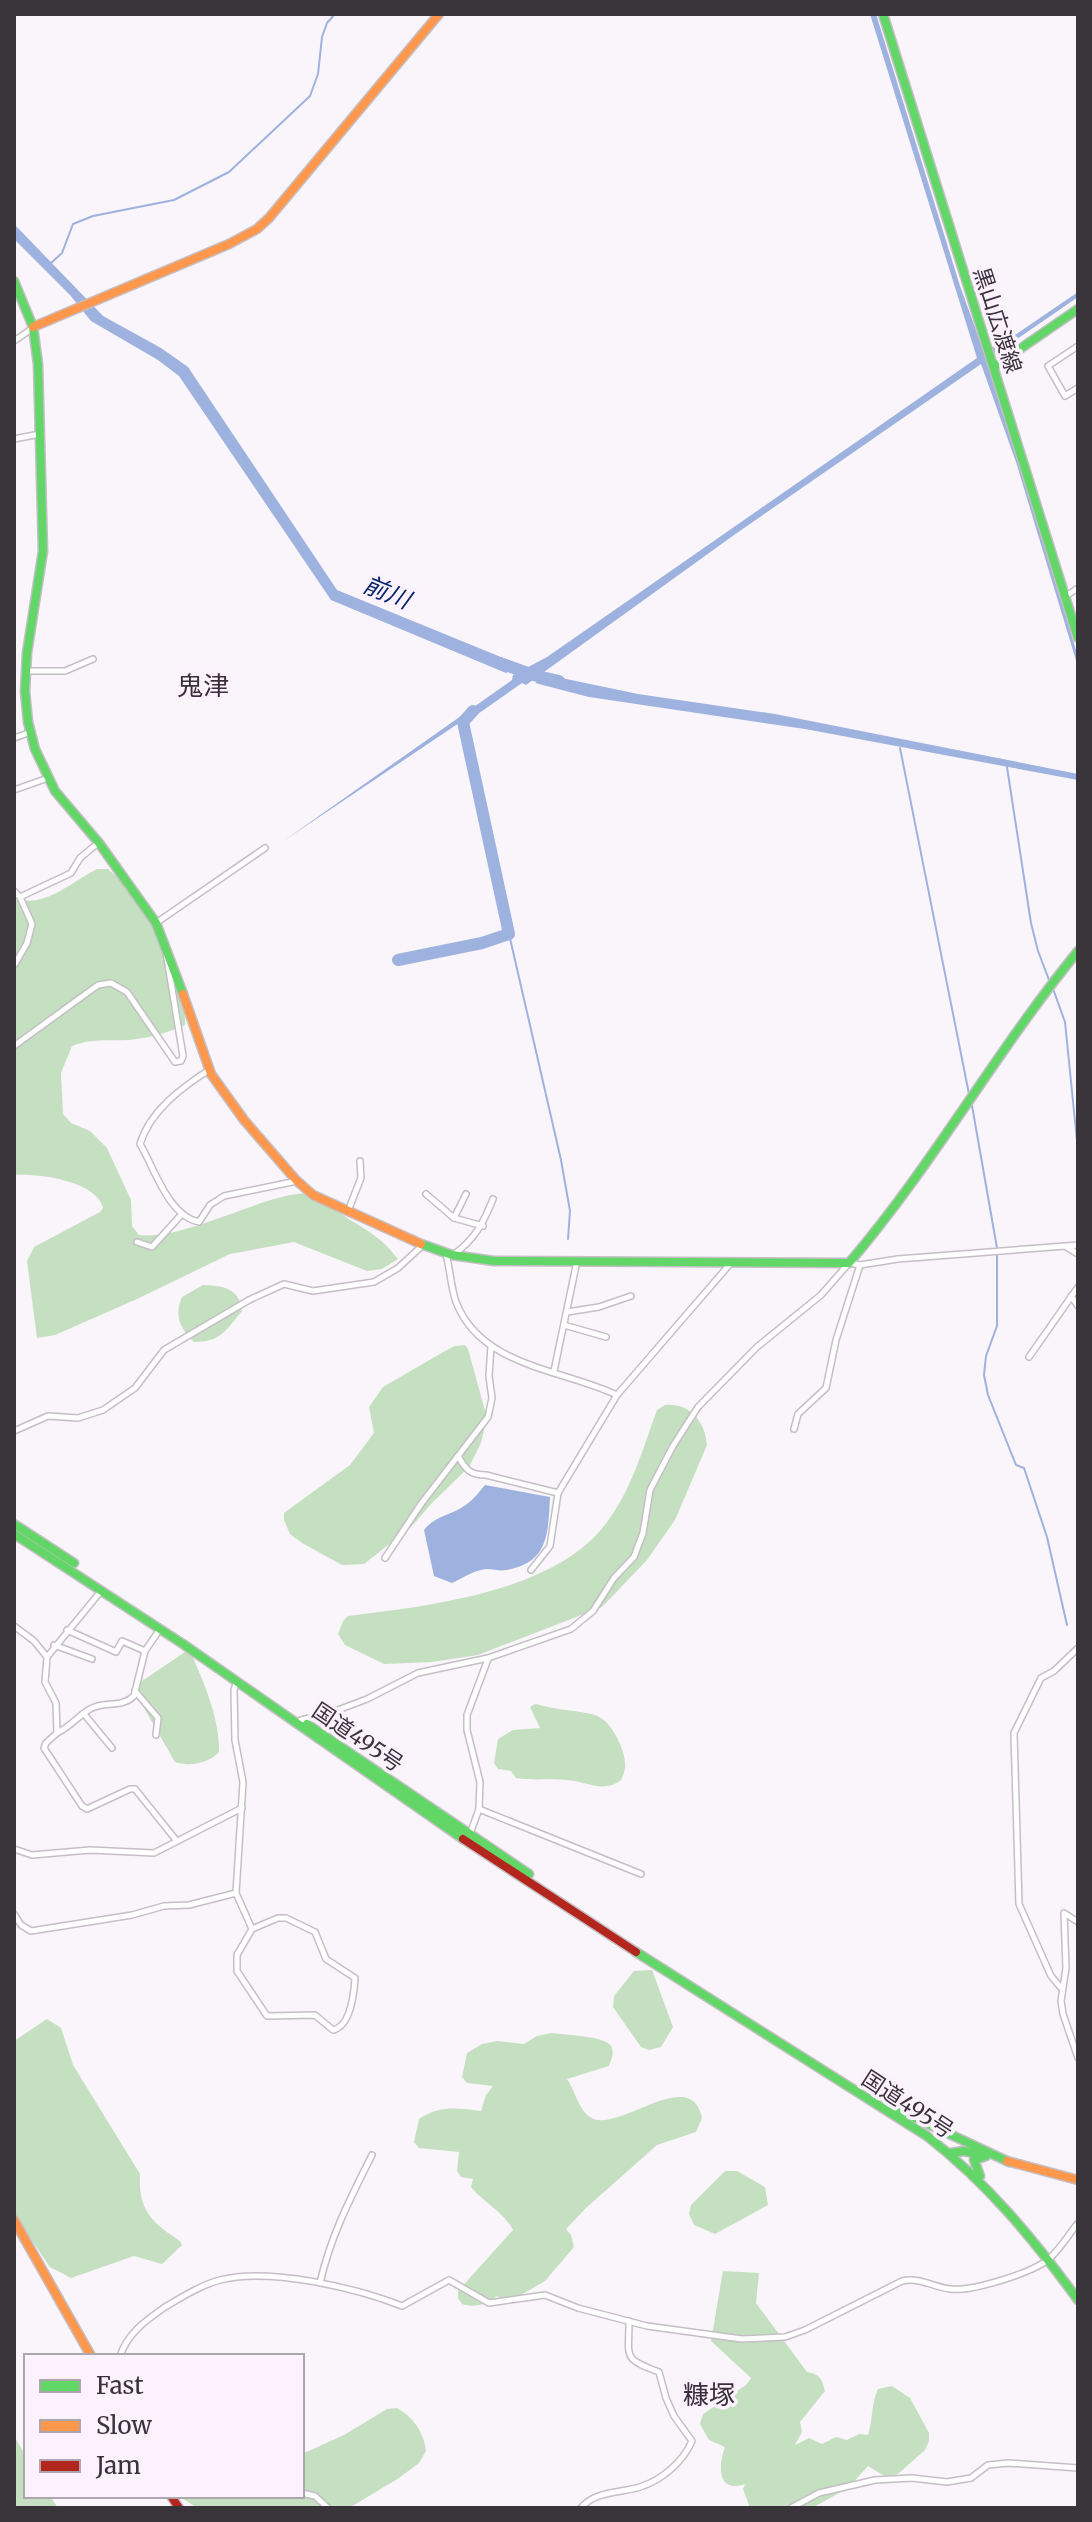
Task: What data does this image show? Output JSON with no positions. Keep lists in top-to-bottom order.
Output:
{
  "streets": {
    "main road": ["黒山広渡線", "国道495号"]
  },
  "districts": ["鬼津", "糠塚"],
  "water": ["前川"],
  "legend": ["Fast", "Slow", "Jam"]
}
